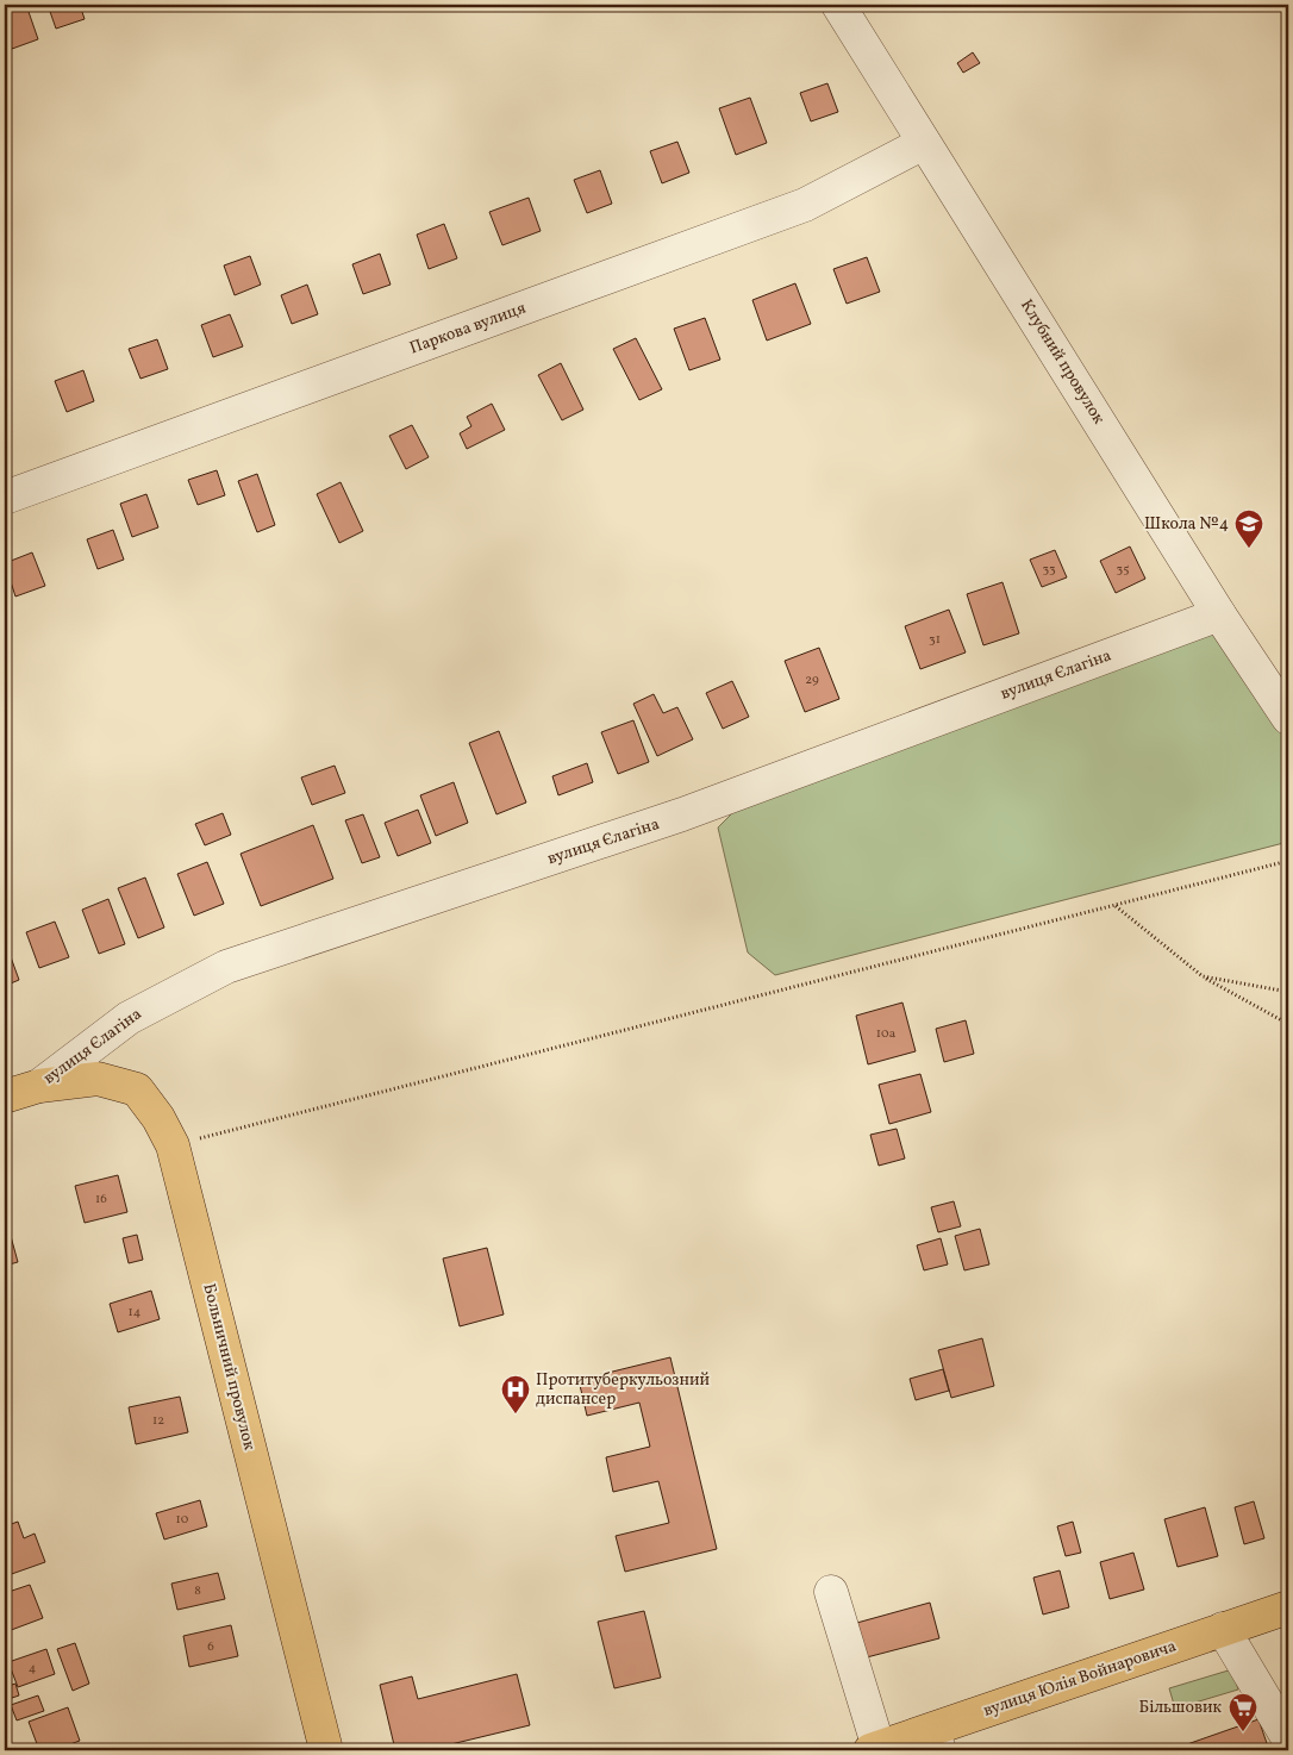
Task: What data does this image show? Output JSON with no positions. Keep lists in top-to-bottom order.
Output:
{
  "streets": {
    "main road": ["вулиця Єлагіна", "Больничний провулок", "вулиця Юлія Войнаровича"],
    "street": ["Паркова вулиця", "Клубний провулок"]
  },
  "crossings": [
    ["Паркова вулиця", "Клубний провулок"],
    ["Клубний провулок", "вулиця Єлагіна"],
    ["вулиця Єлагіна", "Больничний провулок"]
  ],
  "places": {
    "school or university": ["Школа №4"],
    "hospital": ["Протитуберкульозний диспансер"],
    "supermarket": ["Більшовик"]
  },
  "house_numbers": [
    "33",
    "35",
    "31",
    "29",
    "10а",
    "16",
    "14",
    "12",
    "10",
    "8",
    "6",
    "4"
  ]
}
